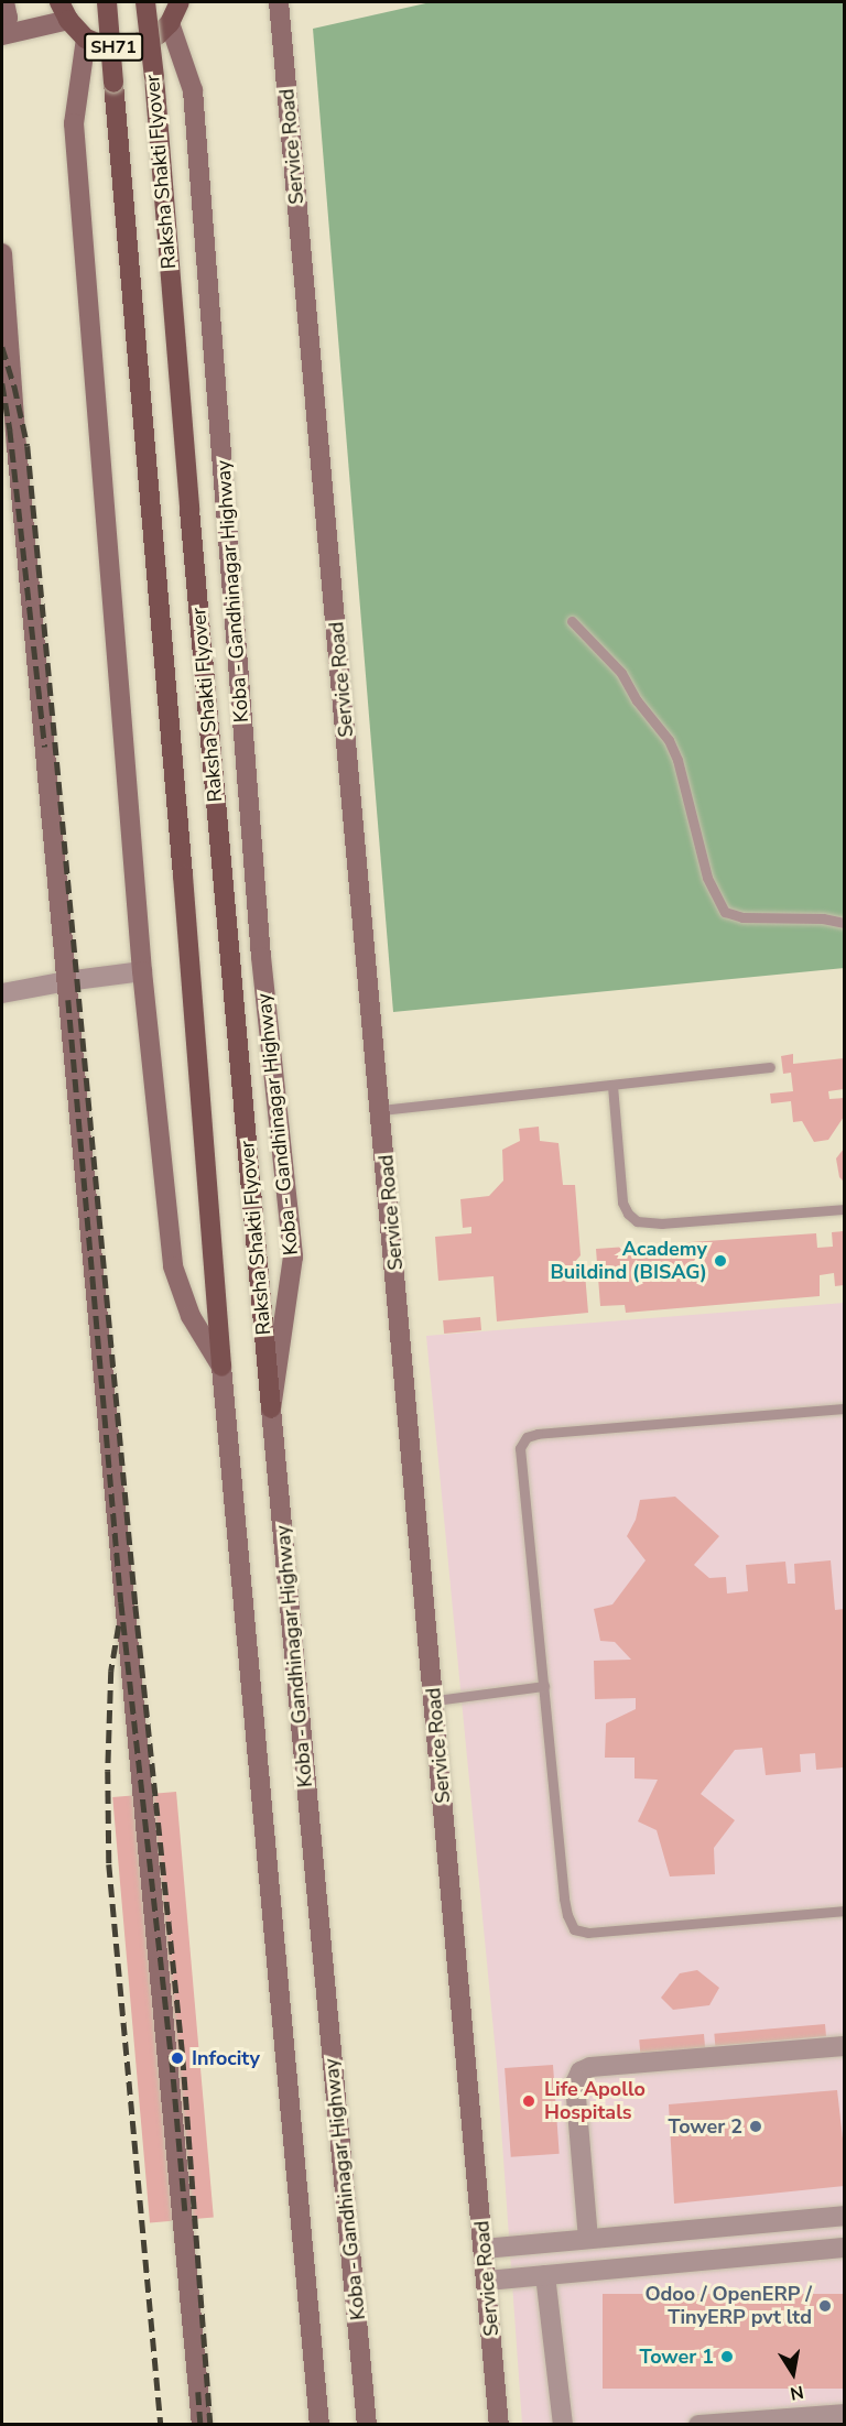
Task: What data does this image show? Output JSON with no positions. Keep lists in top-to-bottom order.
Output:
{
  "streets": {
    "main road": [
      "SH71",
      "Service Road",
      "Raksha Shakti Flyover",
      "Koba - Gandhinagar Highway"
    ]
  },
  "crossings": [
    ["SH71", "Raksha Shakti Flyover"],
    ["SH71", "Koba - Gandhinagar Highway"],
    ["Raksha Shakti Flyover", "Koba - Gandhinagar Highway"]
  ],
  "places": [
    "Academy Buildind (BISAG)",
    "Infocity",
    "Life Apollo Hospitals",
    "Tower 2",
    "Odoo / OpenERP / TinyERP pvt ltd",
    "Tower 1"
  ],
  "north": "bottom"
}
